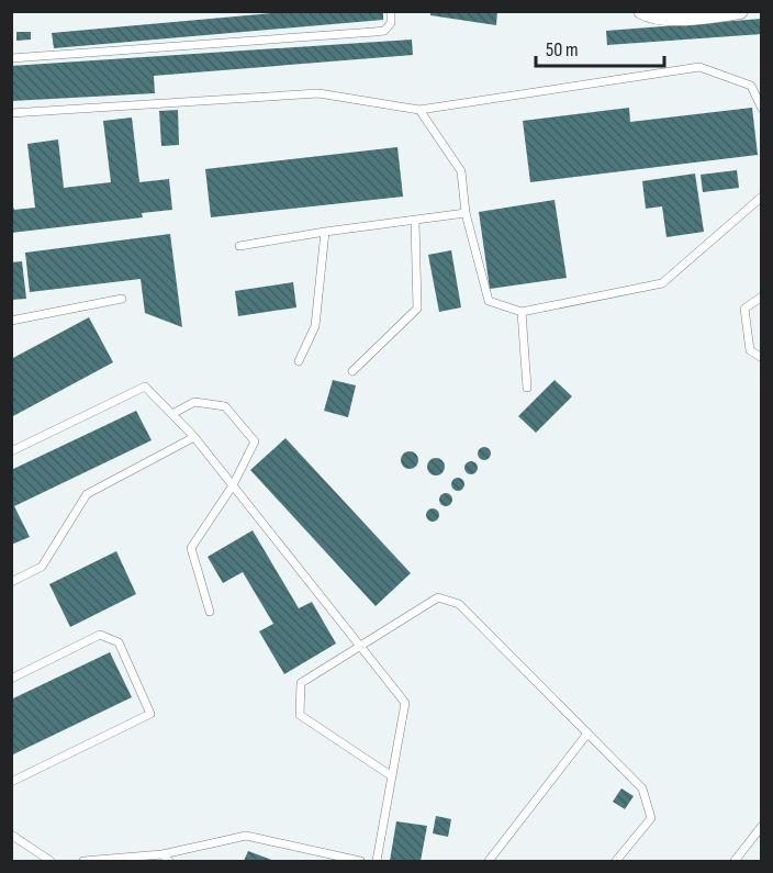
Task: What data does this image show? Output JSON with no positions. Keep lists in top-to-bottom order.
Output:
{
  "scale_bar": "50 m"
}
